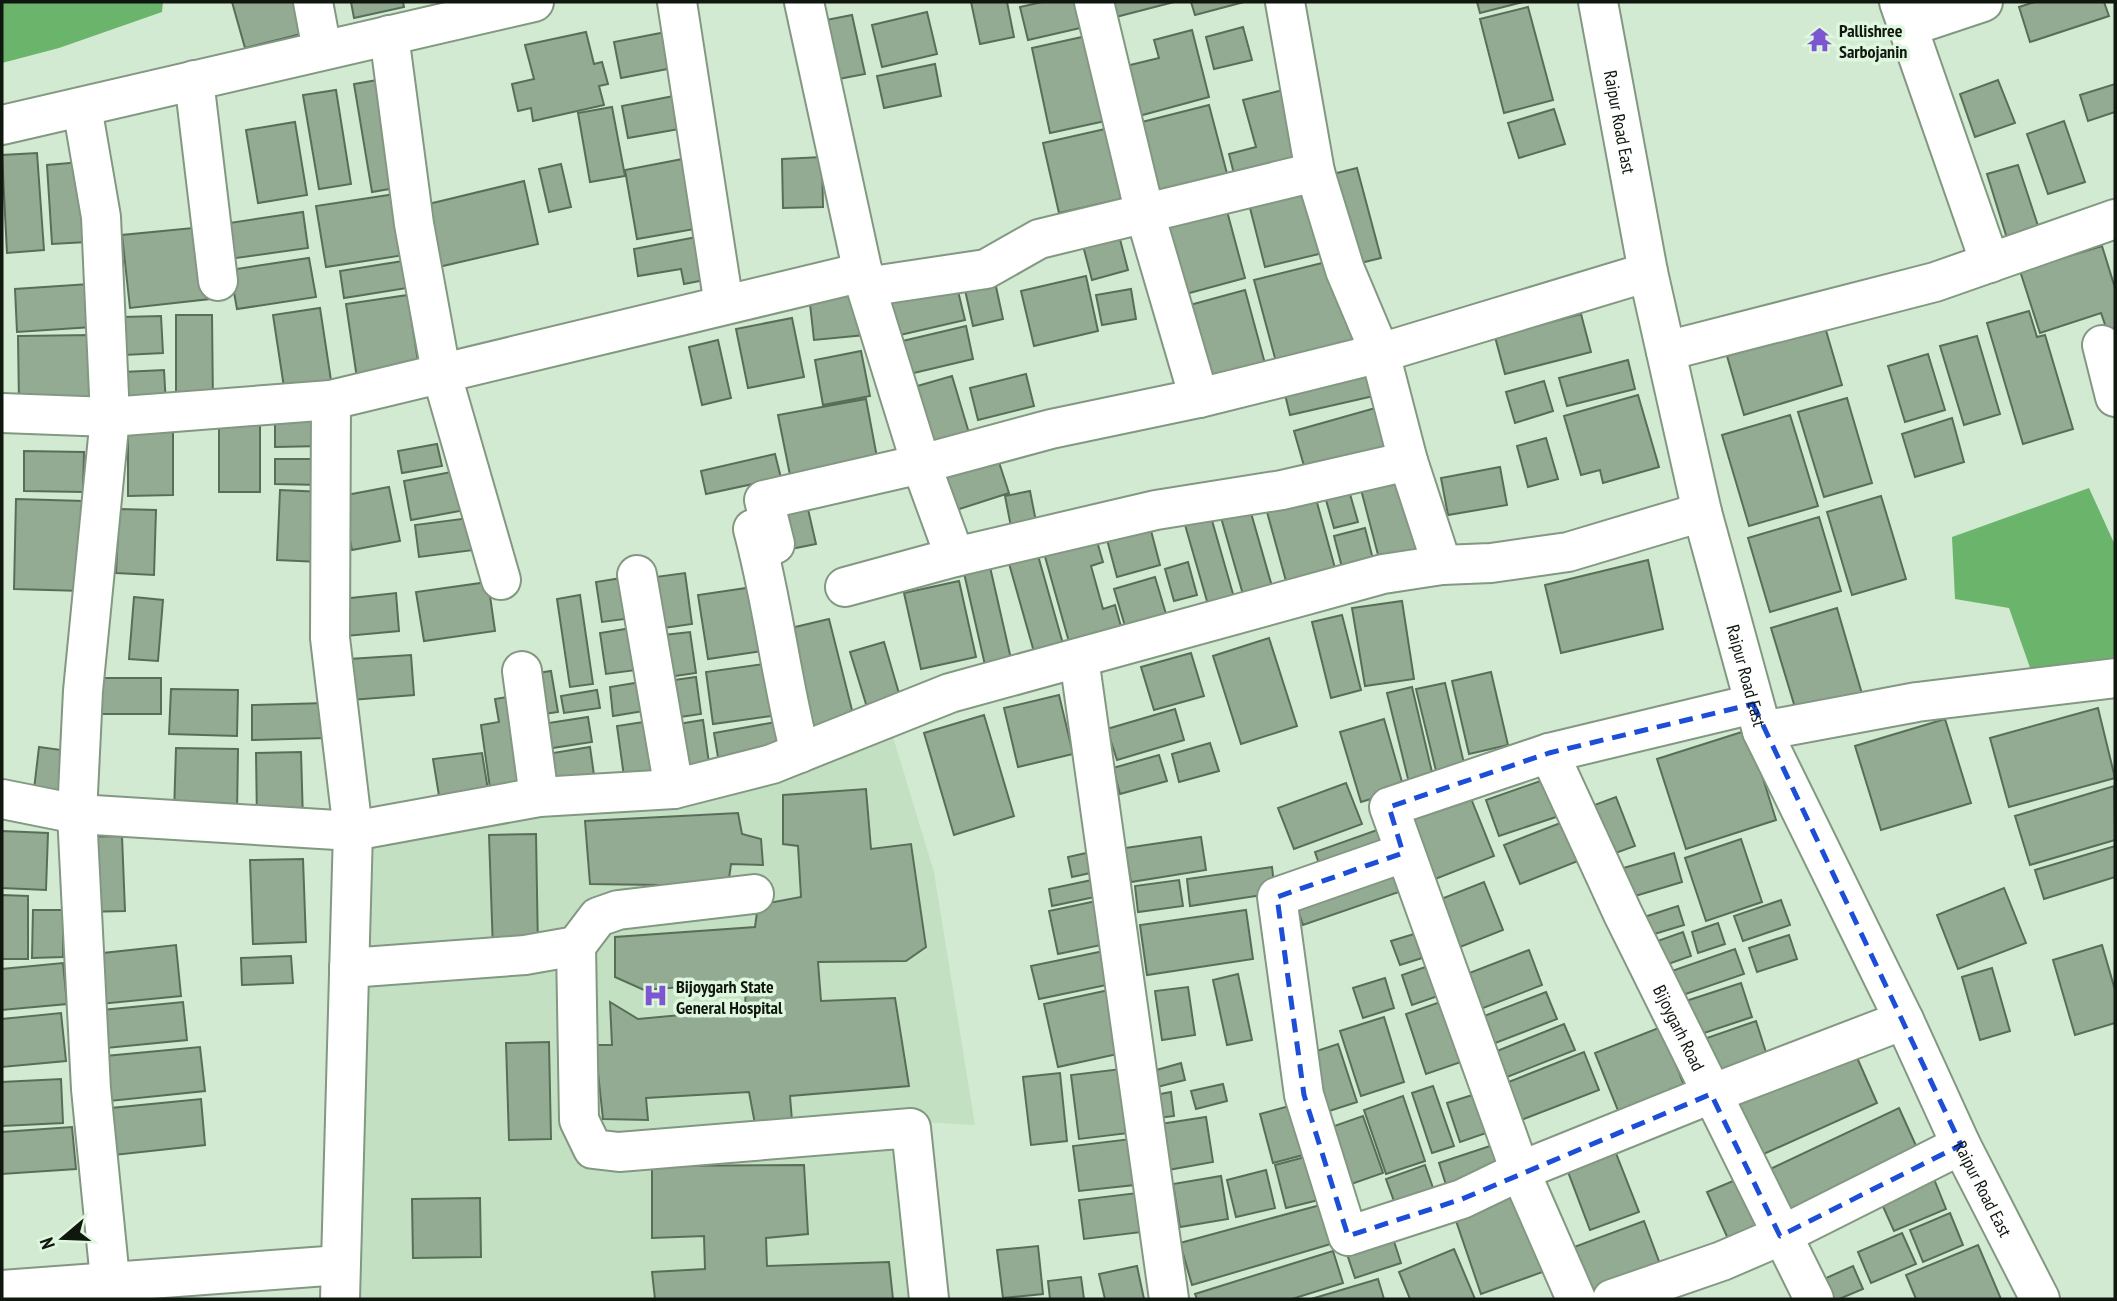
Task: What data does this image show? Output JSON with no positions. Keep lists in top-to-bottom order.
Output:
{
  "streets": {
    "street": ["Raipur Road East", "Bijoygarh Road"]
  },
  "places": {
    "temple": ["Pallishree Sarbojanin"],
    "hospital": ["Bijoygarh State General Hospital"]
  },
  "north": "left"
}
